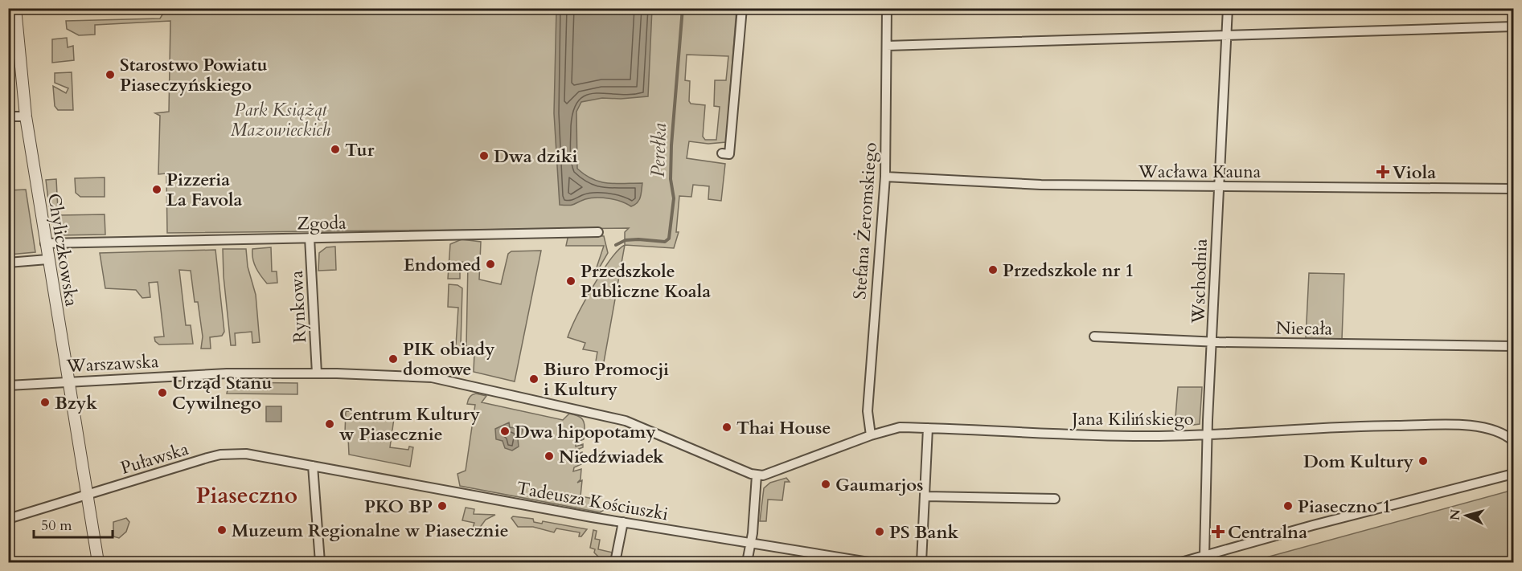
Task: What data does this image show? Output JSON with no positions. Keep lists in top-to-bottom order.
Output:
{
  "streets": {
    "street": [
      "Wacława Kauna",
      "Stefana Żeromskiego",
      "Zgoda",
      "Chyliczkowska",
      "Wschodnia",
      "Rynkowa",
      "Niecała",
      "Warszawska",
      "Jana Kilińskiego",
      "Puławska",
      "Tadeusza Kościuszki"
    ]
  },
  "crossings": [
    ["Wacława Kauna", "Stefana Żeromskiego"],
    ["Wacława Kauna", "Wschodnia"],
    ["Stefana Żeromskiego", "Jana Kilińskiego"],
    ["Zgoda", "Chyliczkowska"],
    ["Zgoda", "Rynkowa"],
    ["Chyliczkowska", "Warszawska"],
    ["Chyliczkowska", "Puławska"],
    ["Wschodnia", "Niecała"],
    ["Wschodnia", "Jana Kilińskiego"],
    ["Rynkowa", "Warszawska"],
    ["Warszawska", "Jana Kilińskiego"],
    ["Puławska", "Tadeusza Kościuszki"]
  ],
  "districts": ["Piaseczno"],
  "water": ["Perełka"],
  "parks": ["Park Książąt Mazowieckich"],
  "places": {
    "other": [
      "Starostwo Powiatu Piaseczyńskiego",
      "Tur",
      "Dwa dziki",
      "Pizzeria La Favola",
      "Endomed",
      "Przedszkole nr 1",
      "Przedszkole Publiczne Koala",
      "PIK obiady domowe",
      "Biuro Promocji i Kultury",
      "Urząd Stanu Cywilnego",
      "Bzyk",
      "Centrum Kultury w Piasecznie",
      "Thai House",
      "Dwa hipopotamy",
      "Niedźwiadek",
      "Dom Kultury",
      "Gaumarjos",
      "PKO BP",
      "Piaseczno 1",
      "Muzeum Regionalne w Piasecznie",
      "PS Bank"
    ],
    "health": ["Viola", "Centralna"]
  },
  "scale_bar": "50 m",
  "north": "left"
}
